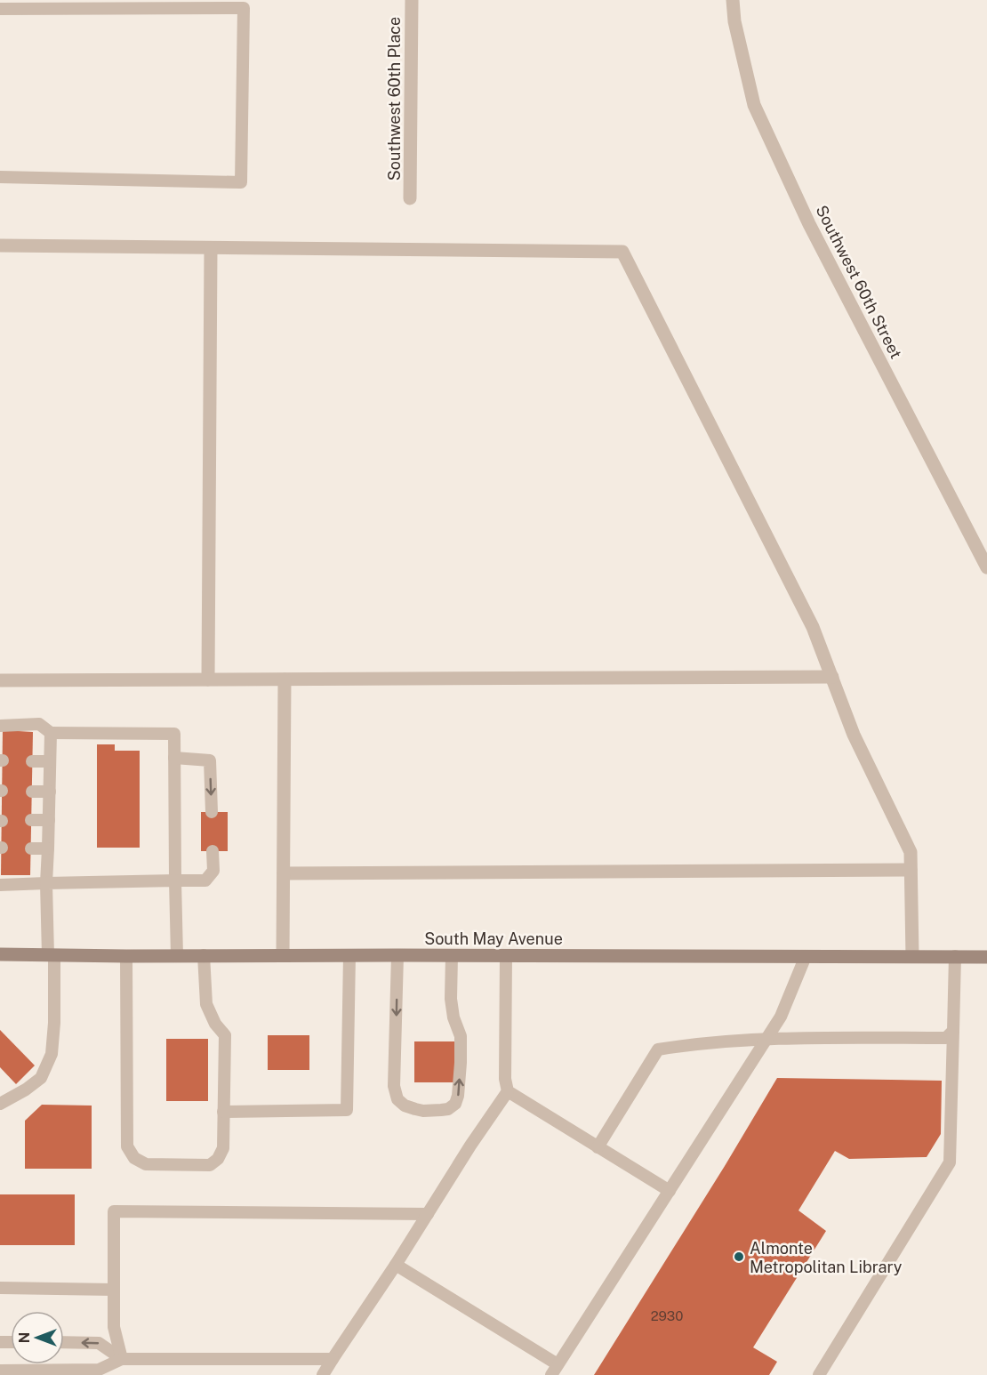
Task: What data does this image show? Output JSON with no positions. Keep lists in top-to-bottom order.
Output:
{
  "streets": {
    "main road": ["South May Avenue"],
    "street": ["Southwest 60th Place", "Southwest 60th Street"]
  },
  "places": ["Almonte Metropolitan Library"],
  "house_numbers": ["2930"],
  "north": "left"
}
